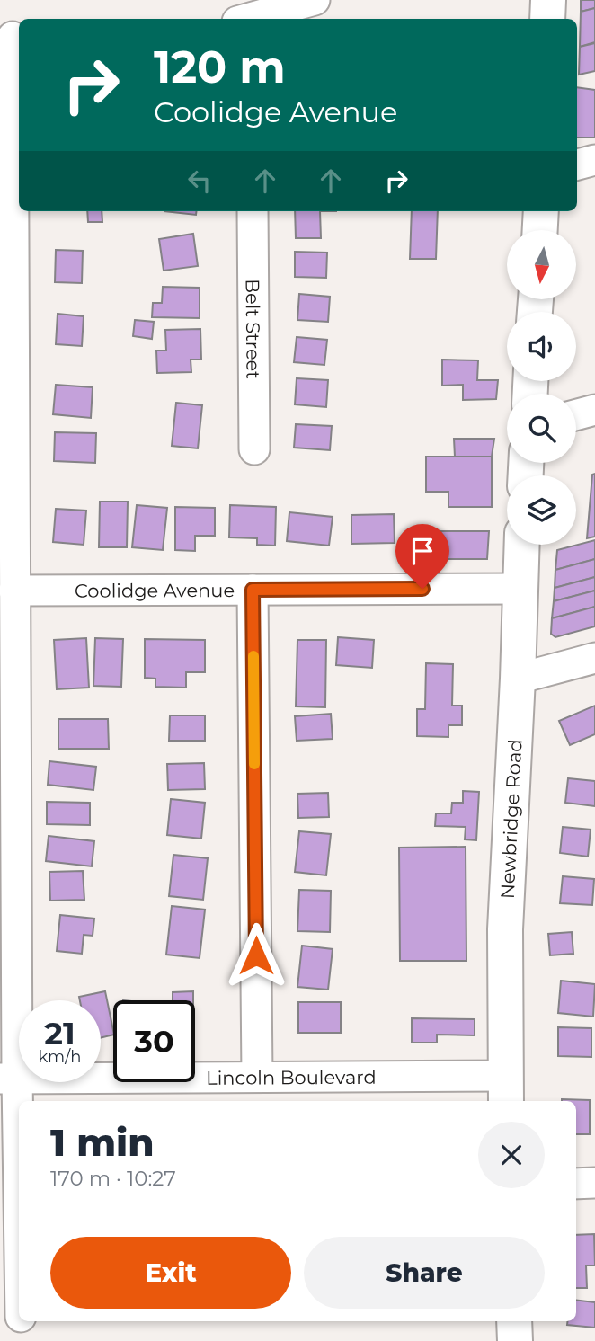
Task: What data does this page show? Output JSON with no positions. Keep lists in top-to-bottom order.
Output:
{
  "streets": {
    "main road": ["Newbridge Road"],
    "street": ["Belt Street", "Coolidge Avenue", "Lincoln Boulevard"]
  },
  "crossings": [
    ["Coolidge Avenue", "Newbridge Road"],
    ["Newbridge Road", "Lincoln Boulevard"]
  ],
  "north": "bottom",
  "page": {
    "turn": ["120 m", "Coolidge Avenue"],
    "speed": "21 km/h",
    "limit": "30",
    "heading": ["1 min", "170 m · 10:27"],
    "buttons": ["Exit", "Share"]
  }
}
